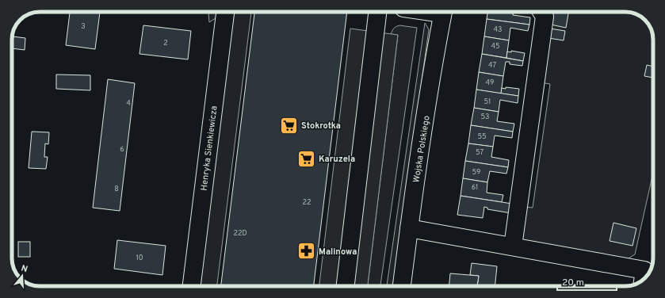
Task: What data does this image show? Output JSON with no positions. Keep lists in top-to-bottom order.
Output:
{
  "streets": {
    "street": ["Henryka Sienkiewicza", "Wojska Polskiego"]
  },
  "places": {
    "supermarket": ["Stokrotka", "Karuzela"],
    "pharmacy": ["Malinowa"]
  },
  "house_numbers": [
    "3",
    "43",
    "2",
    "45",
    "47",
    "49",
    "51",
    "4",
    "53",
    "55",
    "6",
    "57",
    "59",
    "61",
    "8",
    "22",
    "22D",
    "10"
  ],
  "scale_bar": "20 m",
  "north": "top"
}
